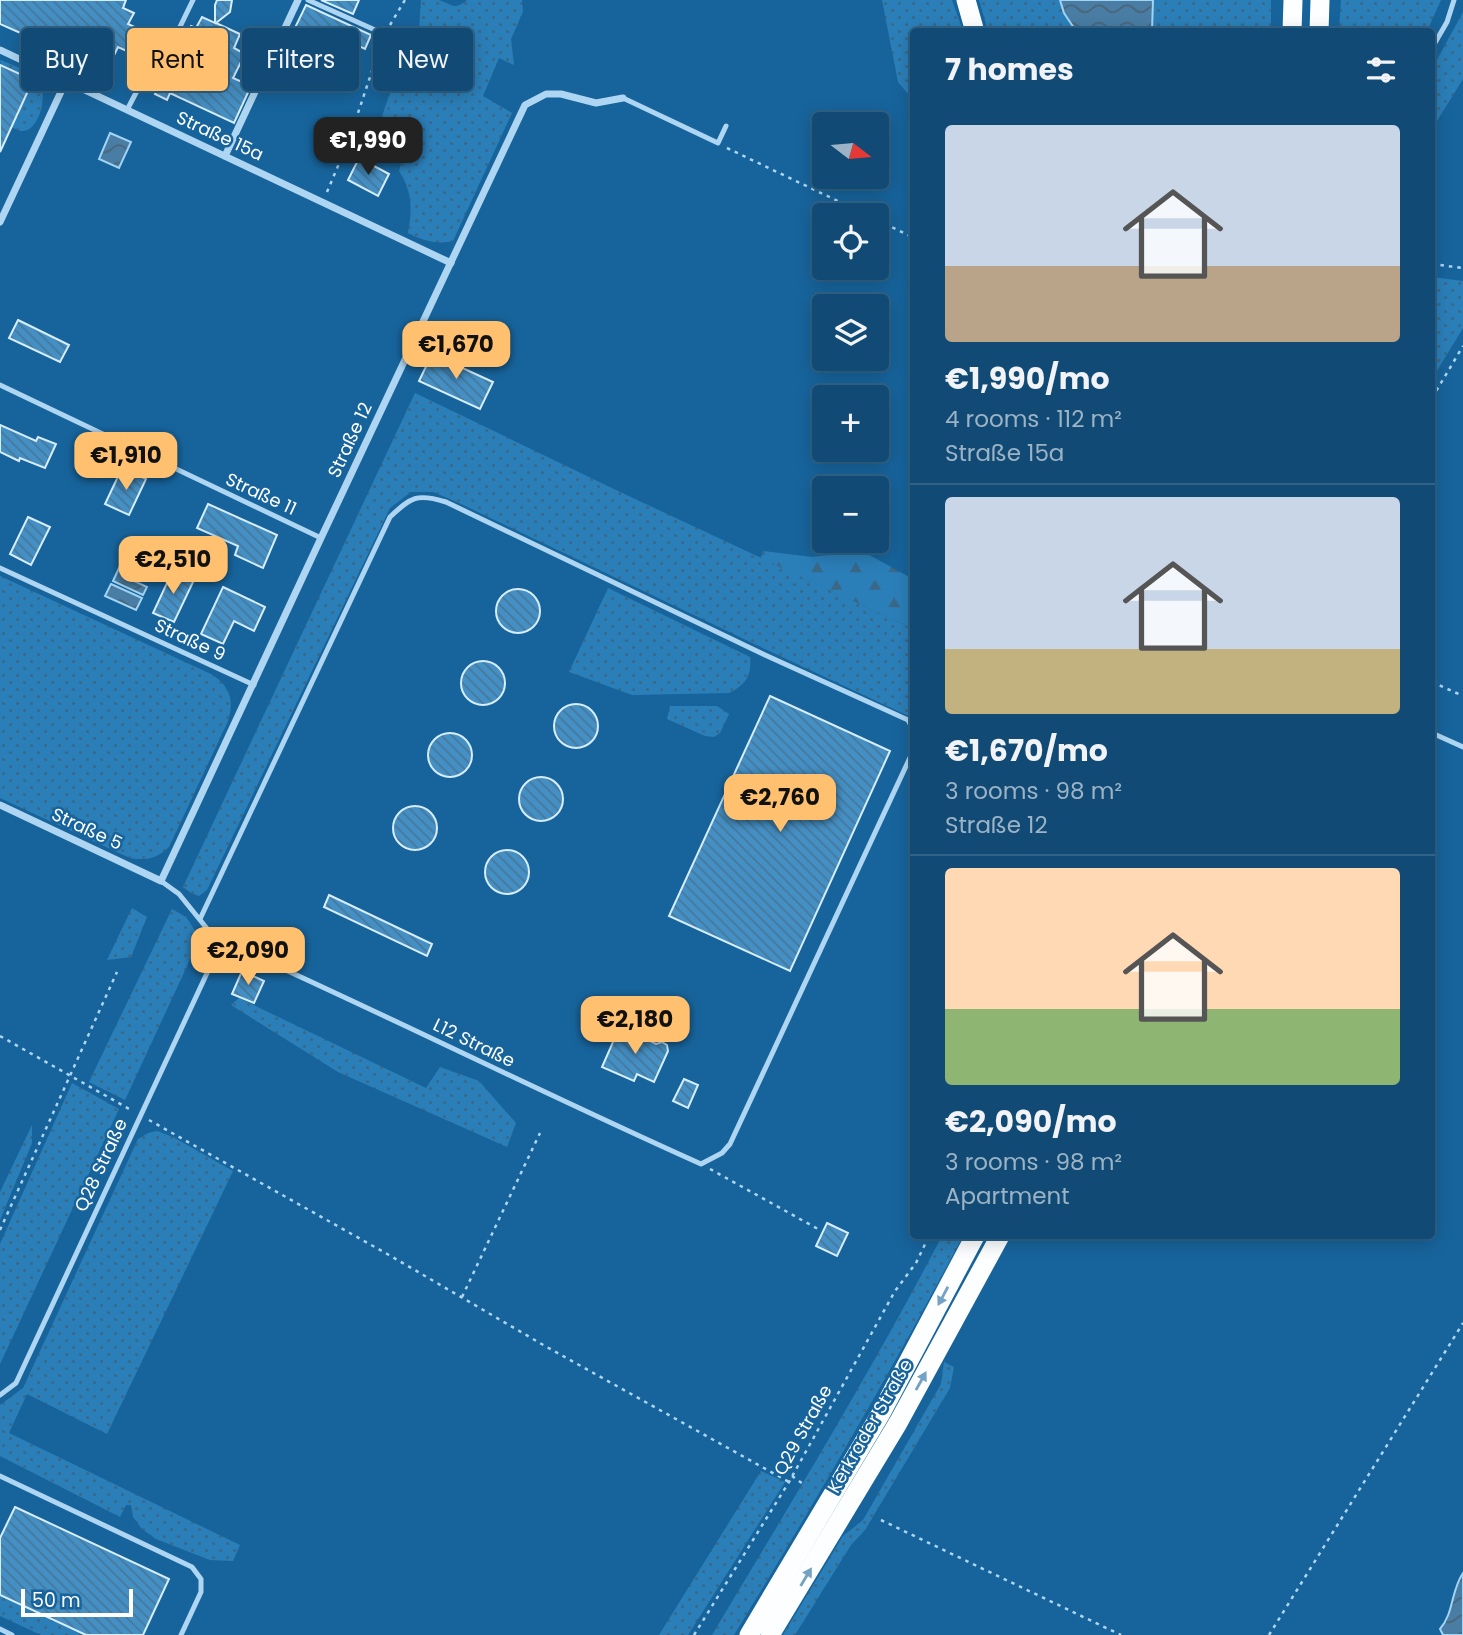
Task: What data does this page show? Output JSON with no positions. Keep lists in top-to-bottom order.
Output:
{
  "streets": {
    "highway": ["Kerkrader Straße"],
    "street": ["Straße 15a", "Straße 12", "Straße 5"],
    "lane": [
      "Straße 11",
      "Straße 9",
      "L12 Straße",
      "Q28 Straße"
    ],
    "path": ["Q29 Straße"]
  },
  "crossings": [
    ["Straße 15a", "Straße 12"],
    ["Straße 12", "Straße 11"],
    ["Straße 12", "Straße 9"],
    ["Straße 12", "Straße 5"],
    ["L12 Straße", "Q28 Straße"]
  ],
  "scale_bar": "50 m",
  "north": "right",
  "page": {
    "chip": [
      "Buy",
      "Rent",
      "Filters",
      "New"
    ],
    "heading": "7 homes",
    "map_buttons": ["+", "−"],
    "list": [
      {
        "name": "€1,990/mo",
        "note": "4 rooms · 112 m² · Straße 15a"
      },
      {
        "name": "€1,670/mo",
        "note": "3 rooms · 98 m² · Straße 12"
      },
      {
        "name": "€2,090/mo",
        "note": "3 rooms · 98 m² · Apartment"
      }
    ],
    "price": [
      "€1,990",
      "€1,670",
      "€1,910",
      "€2,510",
      "€2,760",
      "€2,090",
      "€2,180"
    ],
    "scale": "50 m"
  }
}
